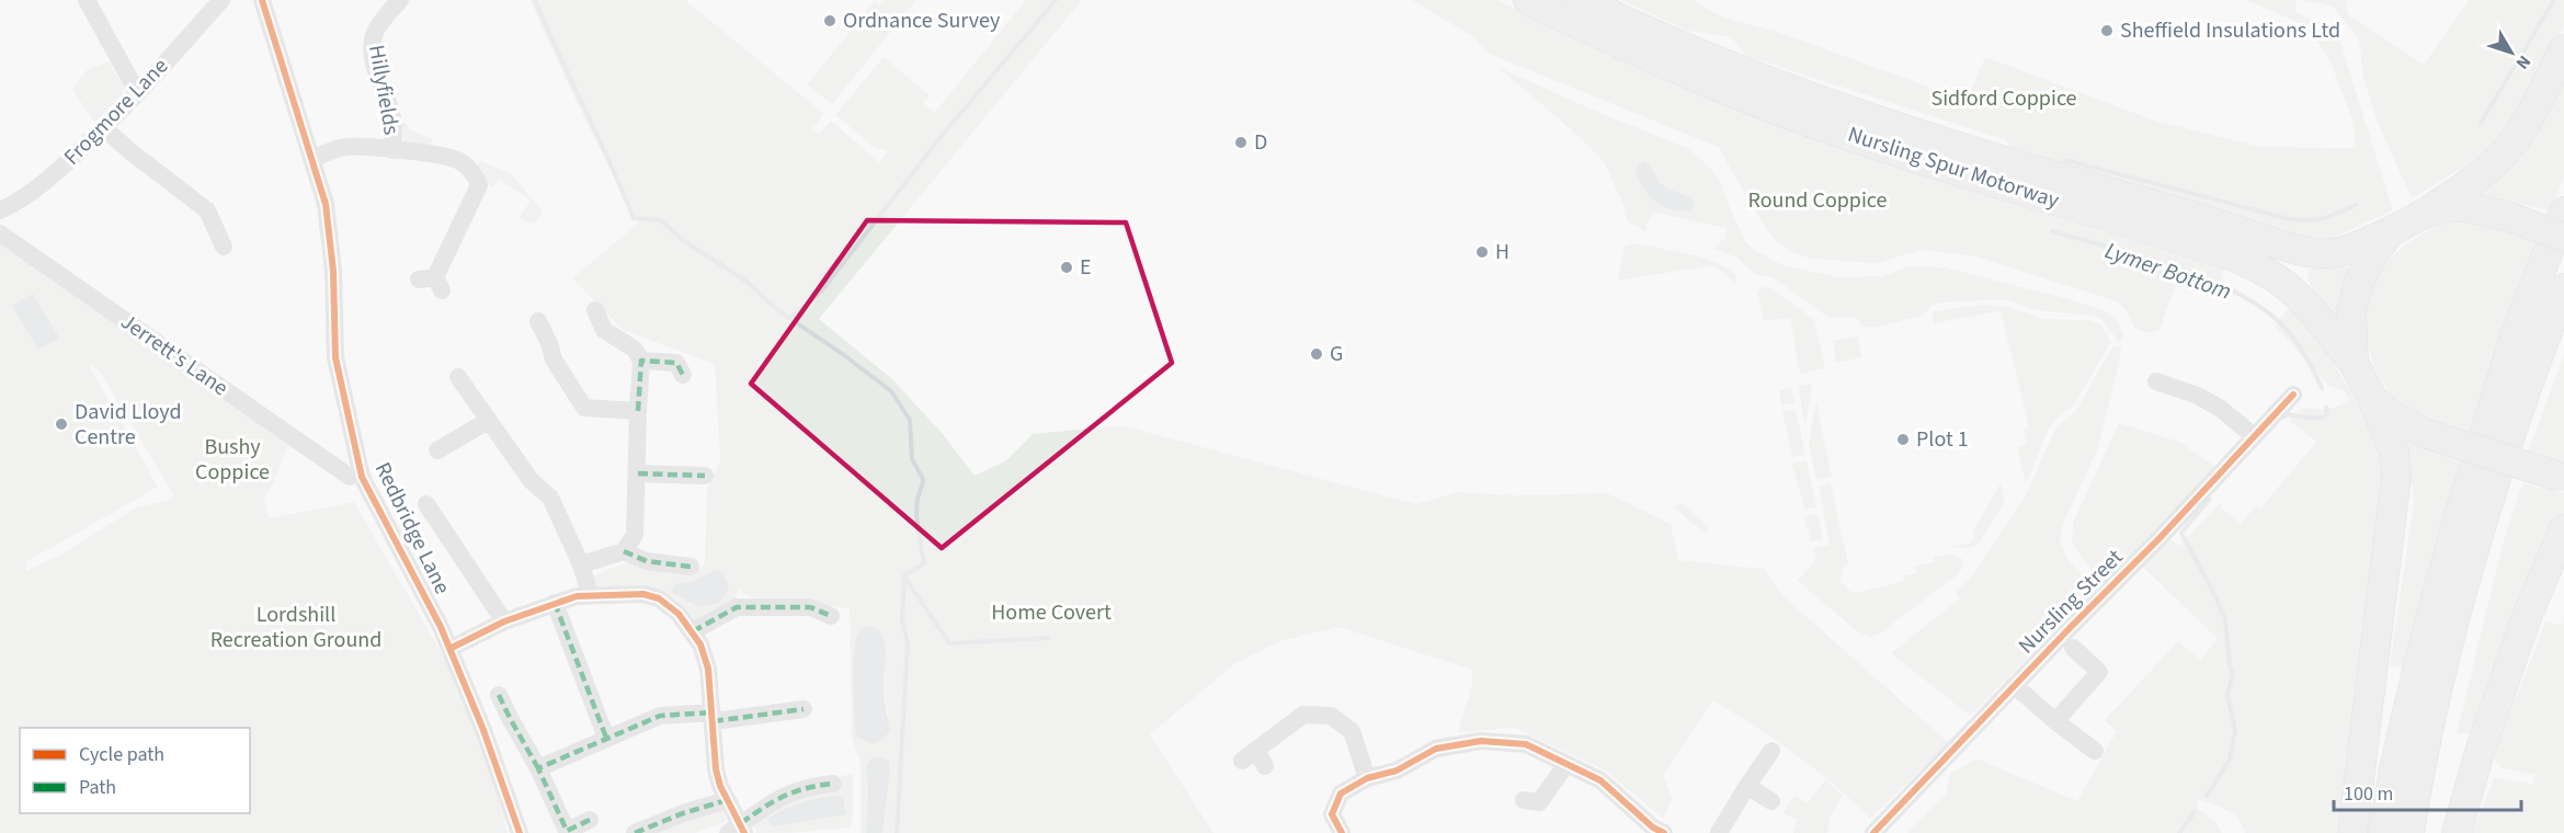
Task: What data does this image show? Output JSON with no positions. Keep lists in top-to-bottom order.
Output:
{
  "streets": {
    "highway": ["Nursling Spur Motorway"],
    "street": [
      "Hillyfields",
      "Frogmore Lane",
      "Jerrett's Lane",
      "Redbridge Lane",
      "Nursling Street"
    ]
  },
  "crossings": [
    ["Hillyfields", "Redbridge Lane"]
  ],
  "water": ["Lymer Bottom"],
  "parks": [
    "Sidford Coppice",
    "Round Coppice",
    "Bushy Coppice",
    "Home Covert",
    "Lordshill Recreation Ground"
  ],
  "places": [
    "Ordnance Survey",
    "Sheffield Insulations Ltd",
    "D",
    "H",
    "E",
    "G",
    "David Lloyd Centre",
    "Plot 1"
  ],
  "legend": ["Cycle path", "Path"],
  "scale_bar": "100 m",
  "north": "bottom right"
}
